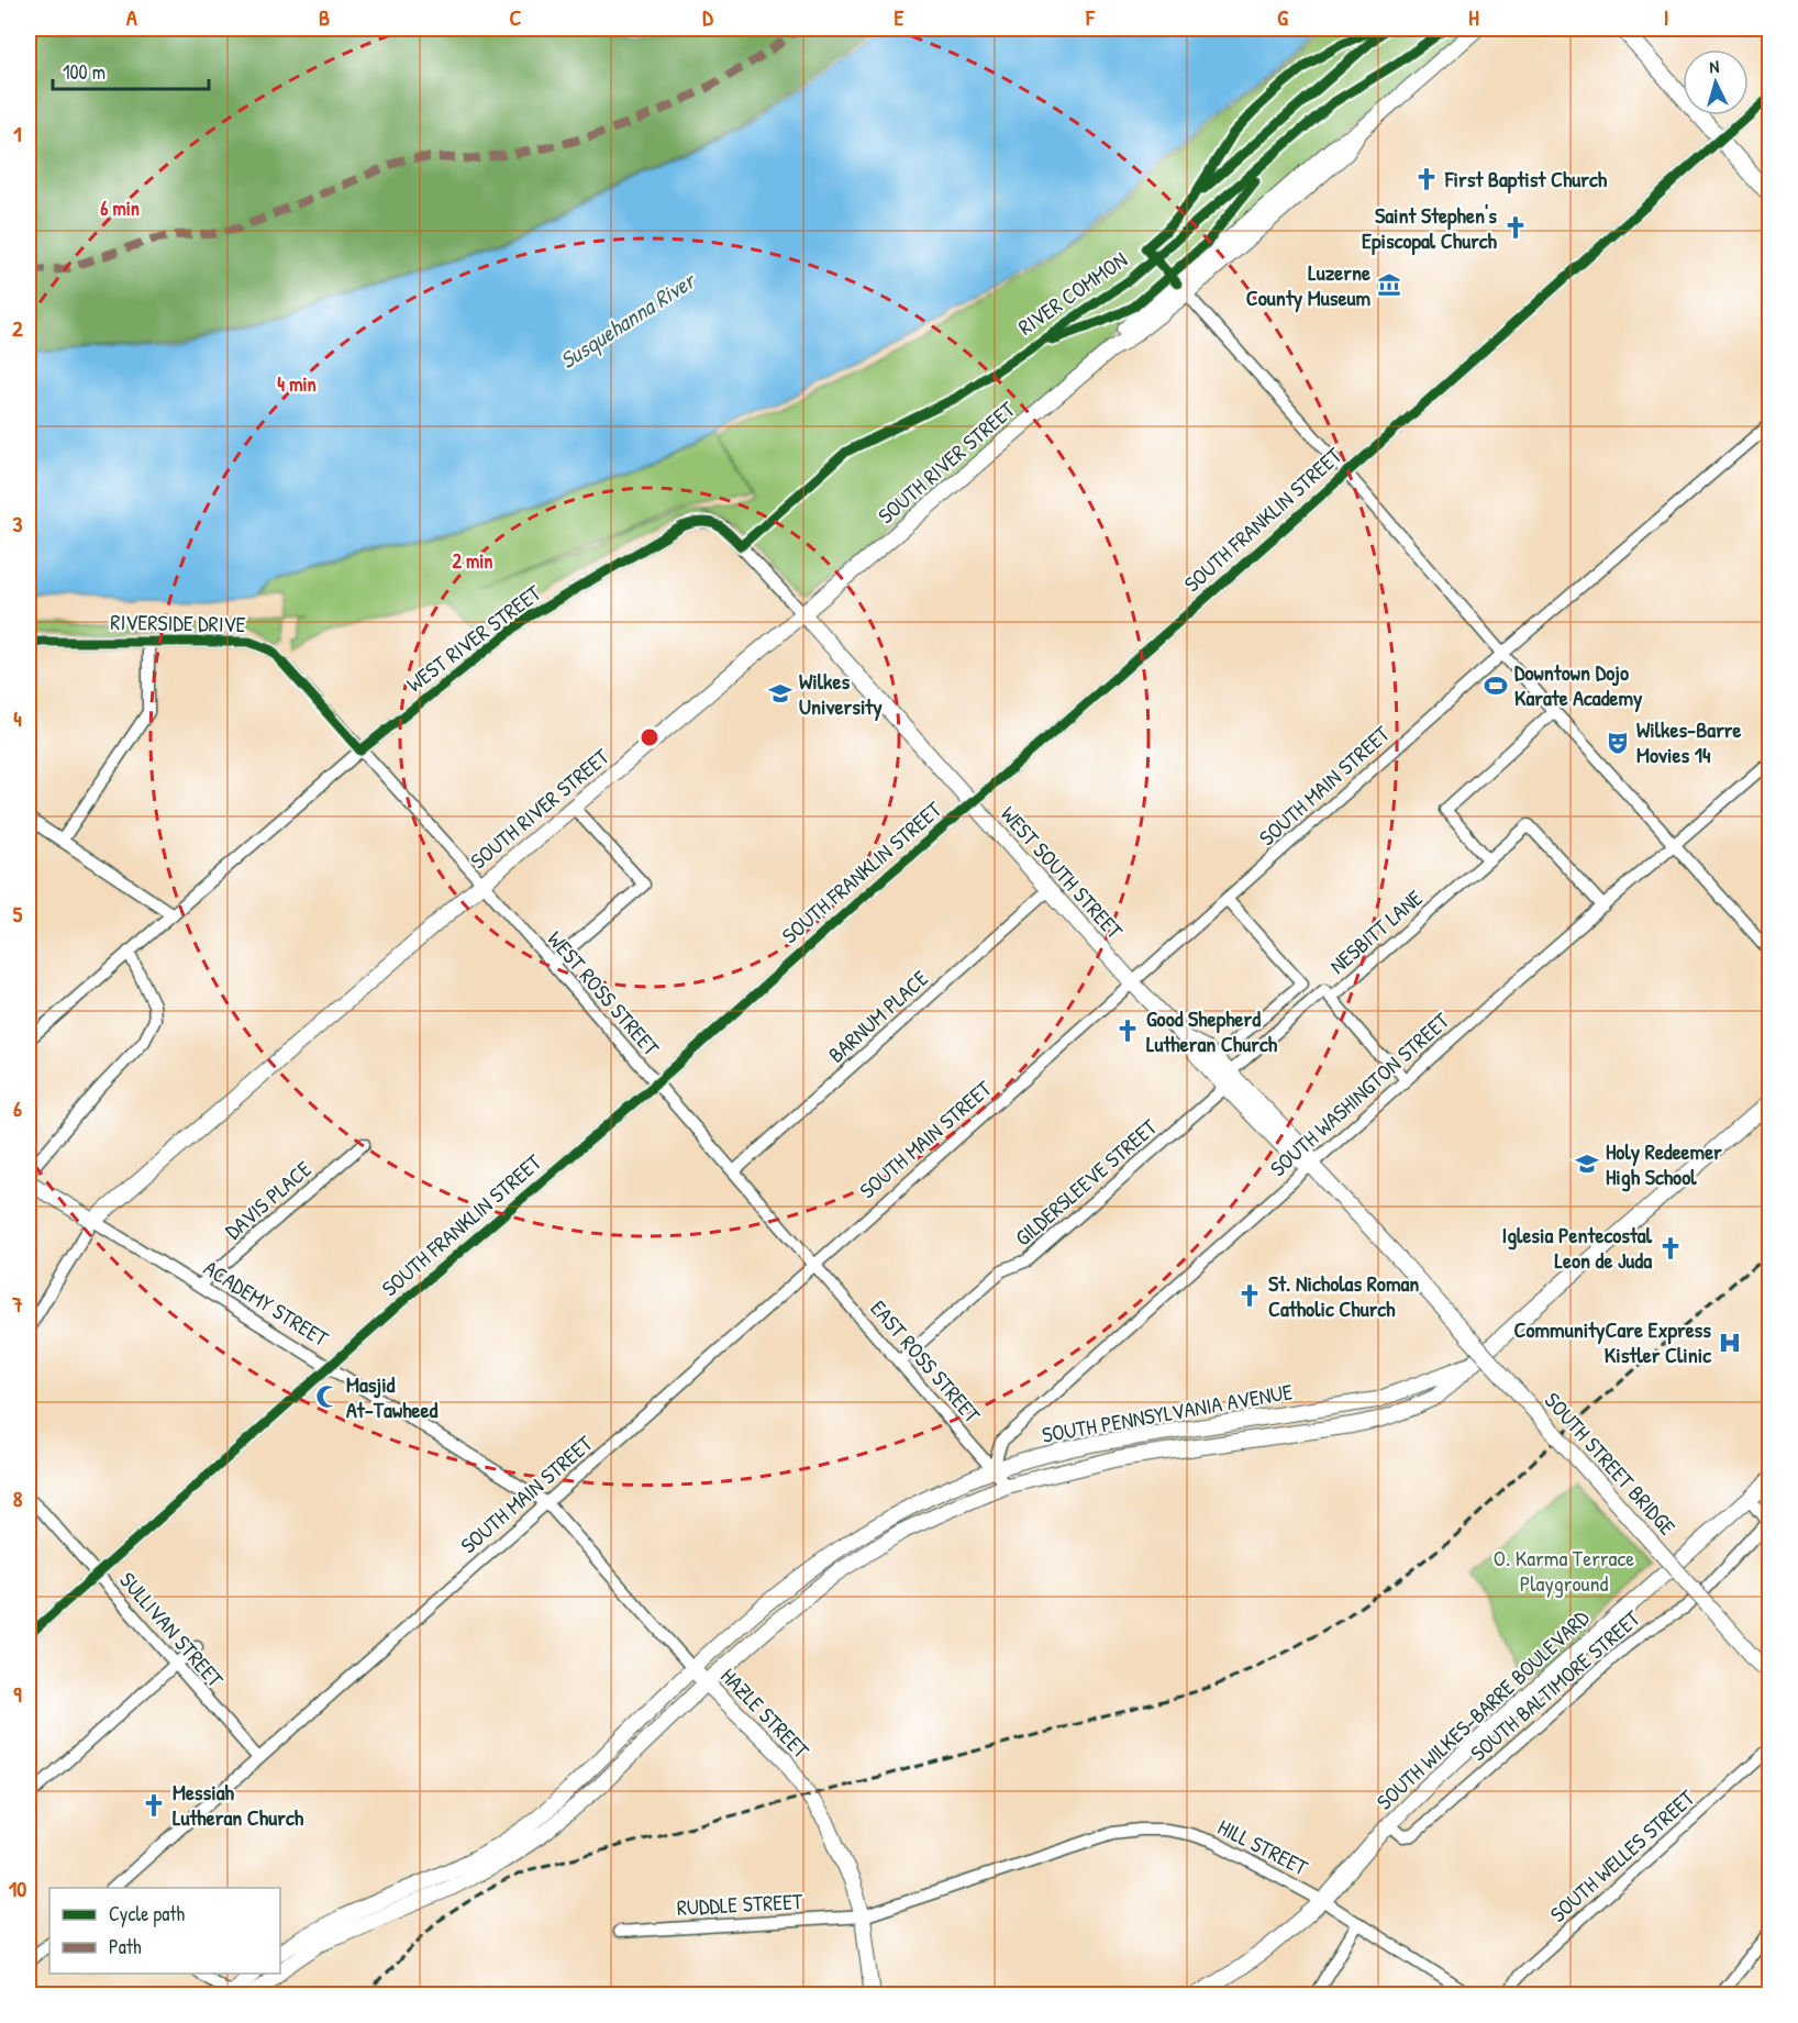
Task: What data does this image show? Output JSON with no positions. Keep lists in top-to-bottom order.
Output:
{
  "streets": {
    "main road": [
      "SOUTH RIVER STREET",
      "WEST SOUTH STREET",
      "ACADEMY STREET",
      "SOUTH PENNSYLVANIA AVENUE",
      "SOUTH STREET BRIDGE",
      "SOUTH WILKES-BARRE BOULEVARD",
      "HAZLE STREET"
    ],
    "street": [
      "SOUTH FRANKLIN STREET",
      "RIVERSIDE DRIVE",
      "WEST RIVER STREET",
      "SOUTH MAIN STREET",
      "NESBITT LANE",
      "WEST ROSS STREET",
      "BARNUM PLACE",
      "SOUTH WASHINGTON STREET",
      "GILDERSLEEVE STREET",
      "DAVIS PLACE",
      "EAST ROSS STREET",
      "SULLIVAN STREET",
      "SOUTH BALTIMORE STREET",
      "HILL STREET",
      "SOUTH WELLES STREET",
      "RUDDLE STREET"
    ],
    "cycle path": ["RIVER COMMON"]
  },
  "crossings": [
    ["SOUTH RIVER STREET", "WEST SOUTH STREET"],
    ["SOUTH RIVER STREET", "WEST ROSS STREET"],
    ["SOUTH RIVER STREET", "ACADEMY STREET"],
    ["SOUTH FRANKLIN STREET", "WEST SOUTH STREET"],
    ["SOUTH FRANKLIN STREET", "WEST ROSS STREET"],
    ["SOUTH FRANKLIN STREET", "ACADEMY STREET"],
    ["SOUTH FRANKLIN STREET", "SULLIVAN STREET"],
    ["RIVERSIDE DRIVE", "WEST RIVER STREET"],
    ["RIVERSIDE DRIVE", "WEST ROSS STREET"],
    ["WEST RIVER STREET", "WEST SOUTH STREET"],
    ["WEST RIVER STREET", "WEST ROSS STREET"],
    ["SOUTH MAIN STREET", "WEST SOUTH STREET"],
    ["SOUTH MAIN STREET", "WEST ROSS STREET"],
    ["SOUTH MAIN STREET", "ACADEMY STREET"],
    ["SOUTH MAIN STREET", "EAST ROSS STREET"],
    ["SOUTH MAIN STREET", "SULLIVAN STREET"],
    ["SOUTH MAIN STREET", "HAZLE STREET"],
    ["WEST SOUTH STREET", "BARNUM PLACE"],
    ["NESBITT LANE", "SOUTH WASHINGTON STREET"],
    ["NESBITT LANE", "GILDERSLEEVE STREET"],
    ["NESBITT LANE", "SOUTH STREET BRIDGE"],
    ["WEST ROSS STREET", "BARNUM PLACE"],
    ["WEST ROSS STREET", "EAST ROSS STREET"],
    ["SOUTH WASHINGTON STREET", "EAST ROSS STREET"],
    ["SOUTH WASHINGTON STREET", "SOUTH PENNSYLVANIA AVENUE"],
    ["SOUTH WASHINGTON STREET", "SOUTH STREET BRIDGE"],
    ["GILDERSLEEVE STREET", "EAST ROSS STREET"],
    ["GILDERSLEEVE STREET", "SOUTH STREET BRIDGE"],
    ["DAVIS PLACE", "ACADEMY STREET"],
    ["ACADEMY STREET", "HAZLE STREET"],
    ["EAST ROSS STREET", "SOUTH PENNSYLVANIA AVENUE"],
    ["SOUTH PENNSYLVANIA AVENUE", "HAZLE STREET"],
    ["SOUTH BALTIMORE STREET", "SOUTH WILKES-BARRE BOULEVARD"],
    ["SOUTH WILKES-BARRE BOULEVARD", "HILL STREET"],
    ["HAZLE STREET", "HILL STREET"],
    ["HAZLE STREET", "RUDDLE STREET"],
    ["HILL STREET", "RUDDLE STREET"]
  ],
  "water": ["Susquehanna River"],
  "parks": ["O. Karma Terrace Playground"],
  "places": {
    "church": [
      "First Baptist Church",
      "Saint Stephen's Episcopal Church",
      "Good Shepherd Lutheran Church",
      "Iglesia Pentecostal Leon de Juda",
      "St. Nicholas Roman Catholic Church",
      "Messiah Lutheran Church"
    ],
    "museum": ["Luzerne County Museum"],
    "sports": ["Downtown Dojo Karate Academy"],
    "school or university": ["Wilkes University", "Holy Redeemer High School"],
    "theatre": ["Wilkes-Barre Movies 14"],
    "hospital": ["CommunityCare Express Kistler Clinic"],
    "mosque": ["Masjid At-Tawheed"]
  },
  "legend": ["Cycle path", "Path"],
  "scale_bar": "100 m",
  "north": "top",
  "grid": {
    "columns": [
      "A",
      "B",
      "C",
      "D",
      "E",
      "F",
      "G",
      "H",
      "I"
    ],
    "rows": [
      "1",
      "2",
      "3",
      "4",
      "5",
      "6",
      "7",
      "8",
      "9",
      "10"
    ]
  },
  "rings": ["6 min", "4 min", "2 min"]
}
